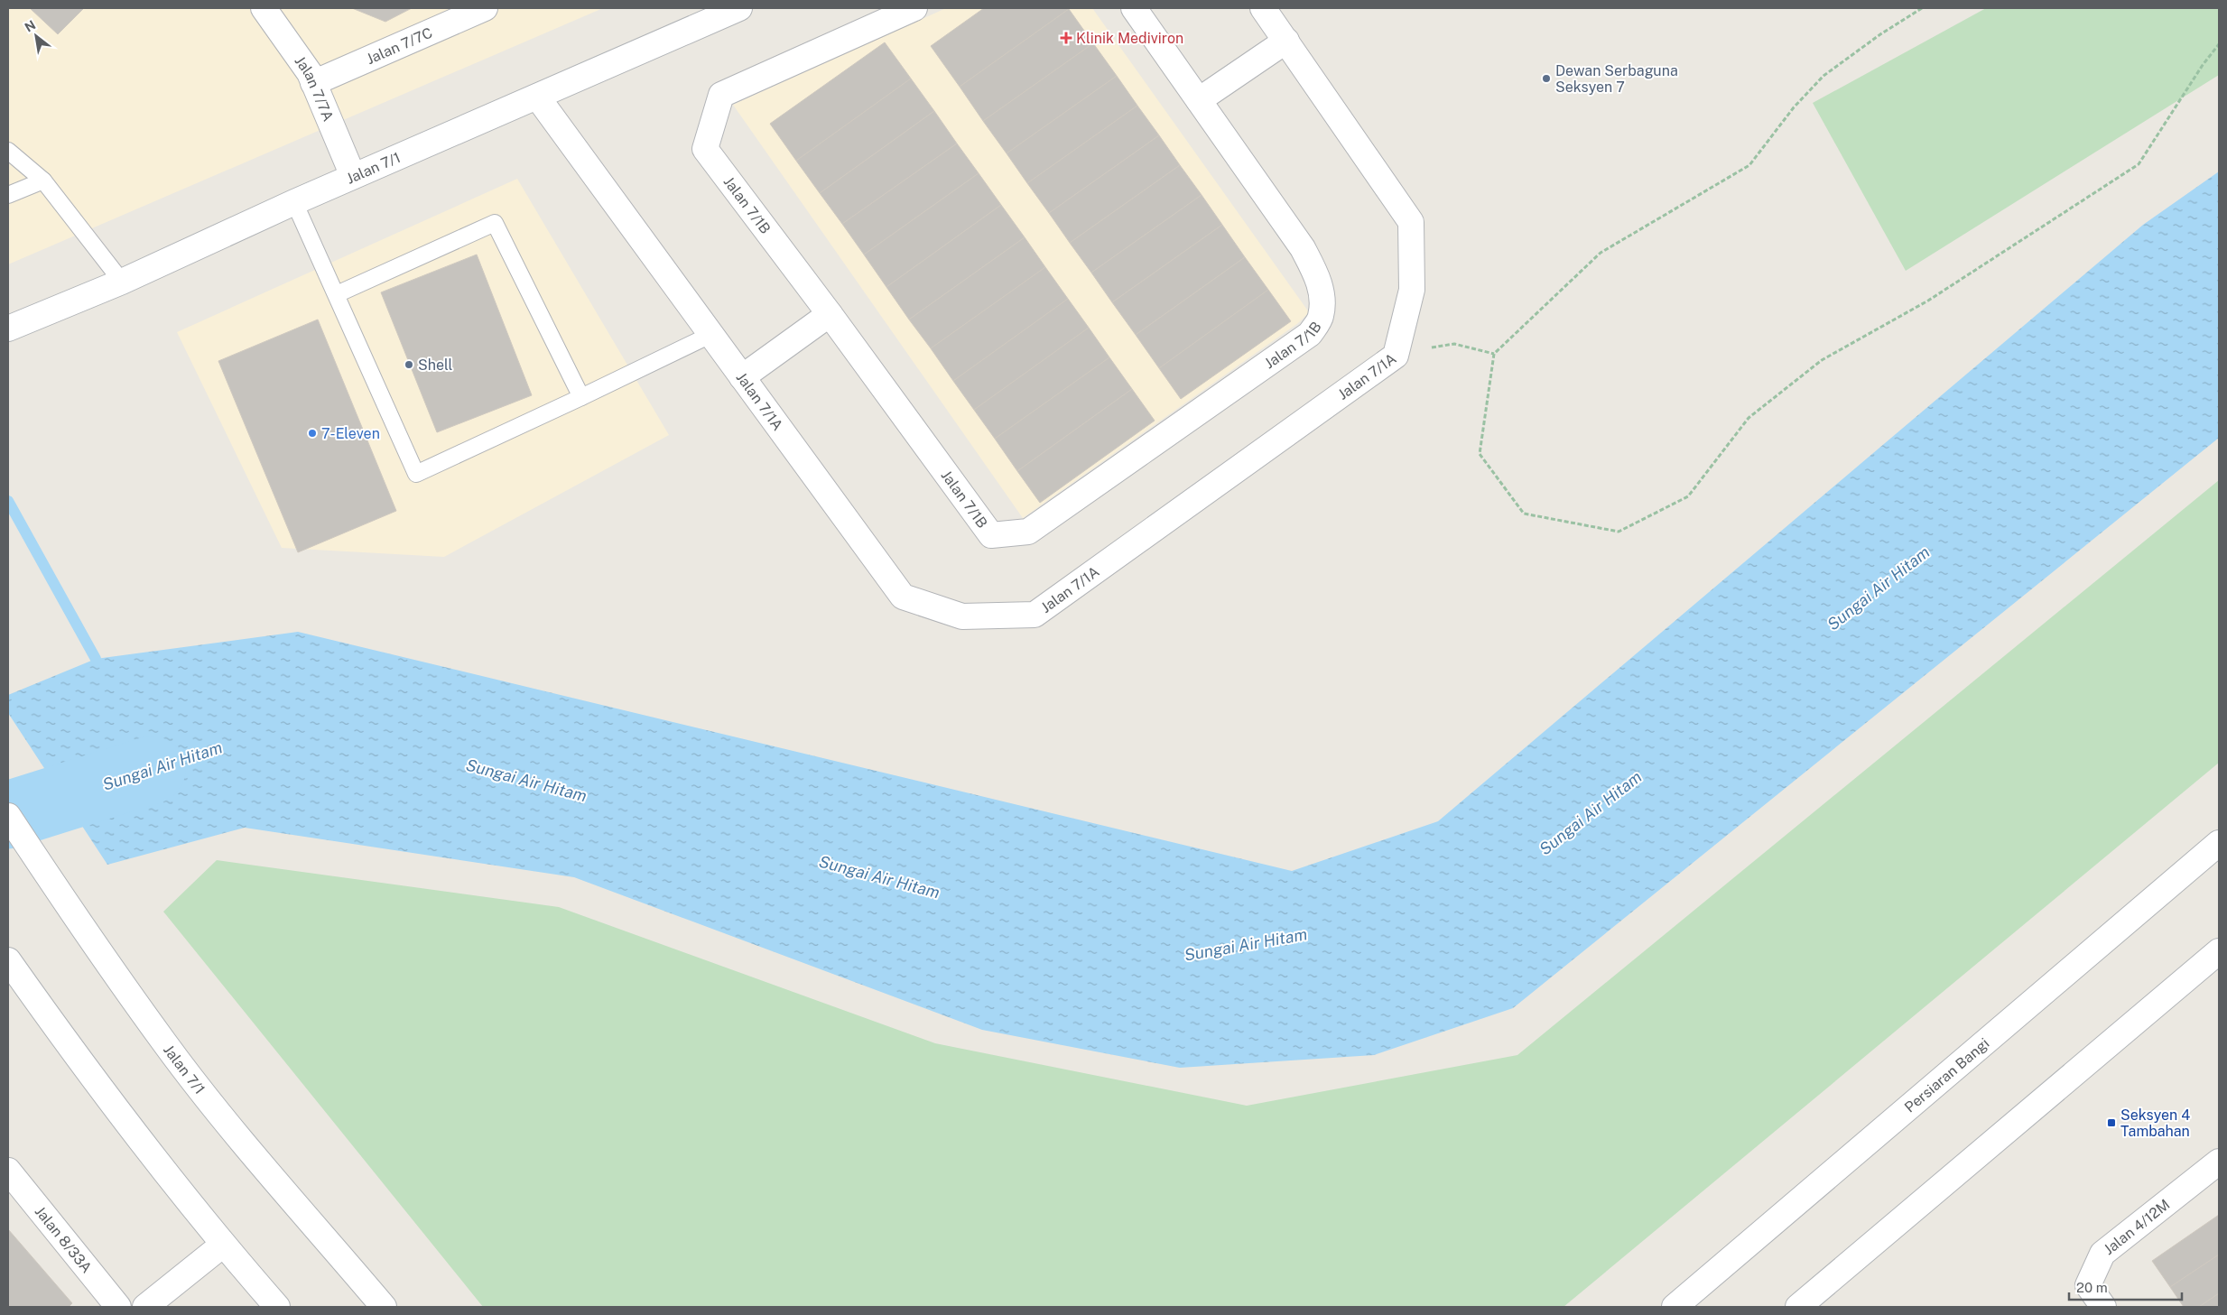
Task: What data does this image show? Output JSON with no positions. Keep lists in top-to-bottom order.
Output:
{
  "streets": {
    "street": [
      "Jalan 7/7C",
      "Jalan 7/7A",
      "Jalan 7/1",
      "Jalan 7/1B",
      "Jalan 7/1A",
      "Persiaran Bangi",
      "Jalan 4/12M",
      "Jalan 8/33A"
    ]
  },
  "crossings": [
    ["Jalan 7/7C", "Jalan 7/7A"],
    ["Jalan 7/7A", "Jalan 7/1"],
    ["Jalan 7/1", "Jalan 7/1A"]
  ],
  "water": ["Sungai Air Hitam"],
  "places": {
    "health": ["Klinik Mediviron"],
    "other": ["Dewan Serbaguna Seksyen 7", "Shell", "7-Eleven"],
    "transit": ["Seksyen 4 Tambahan"]
  },
  "scale_bar": "20 m",
  "north": "top left"
}
